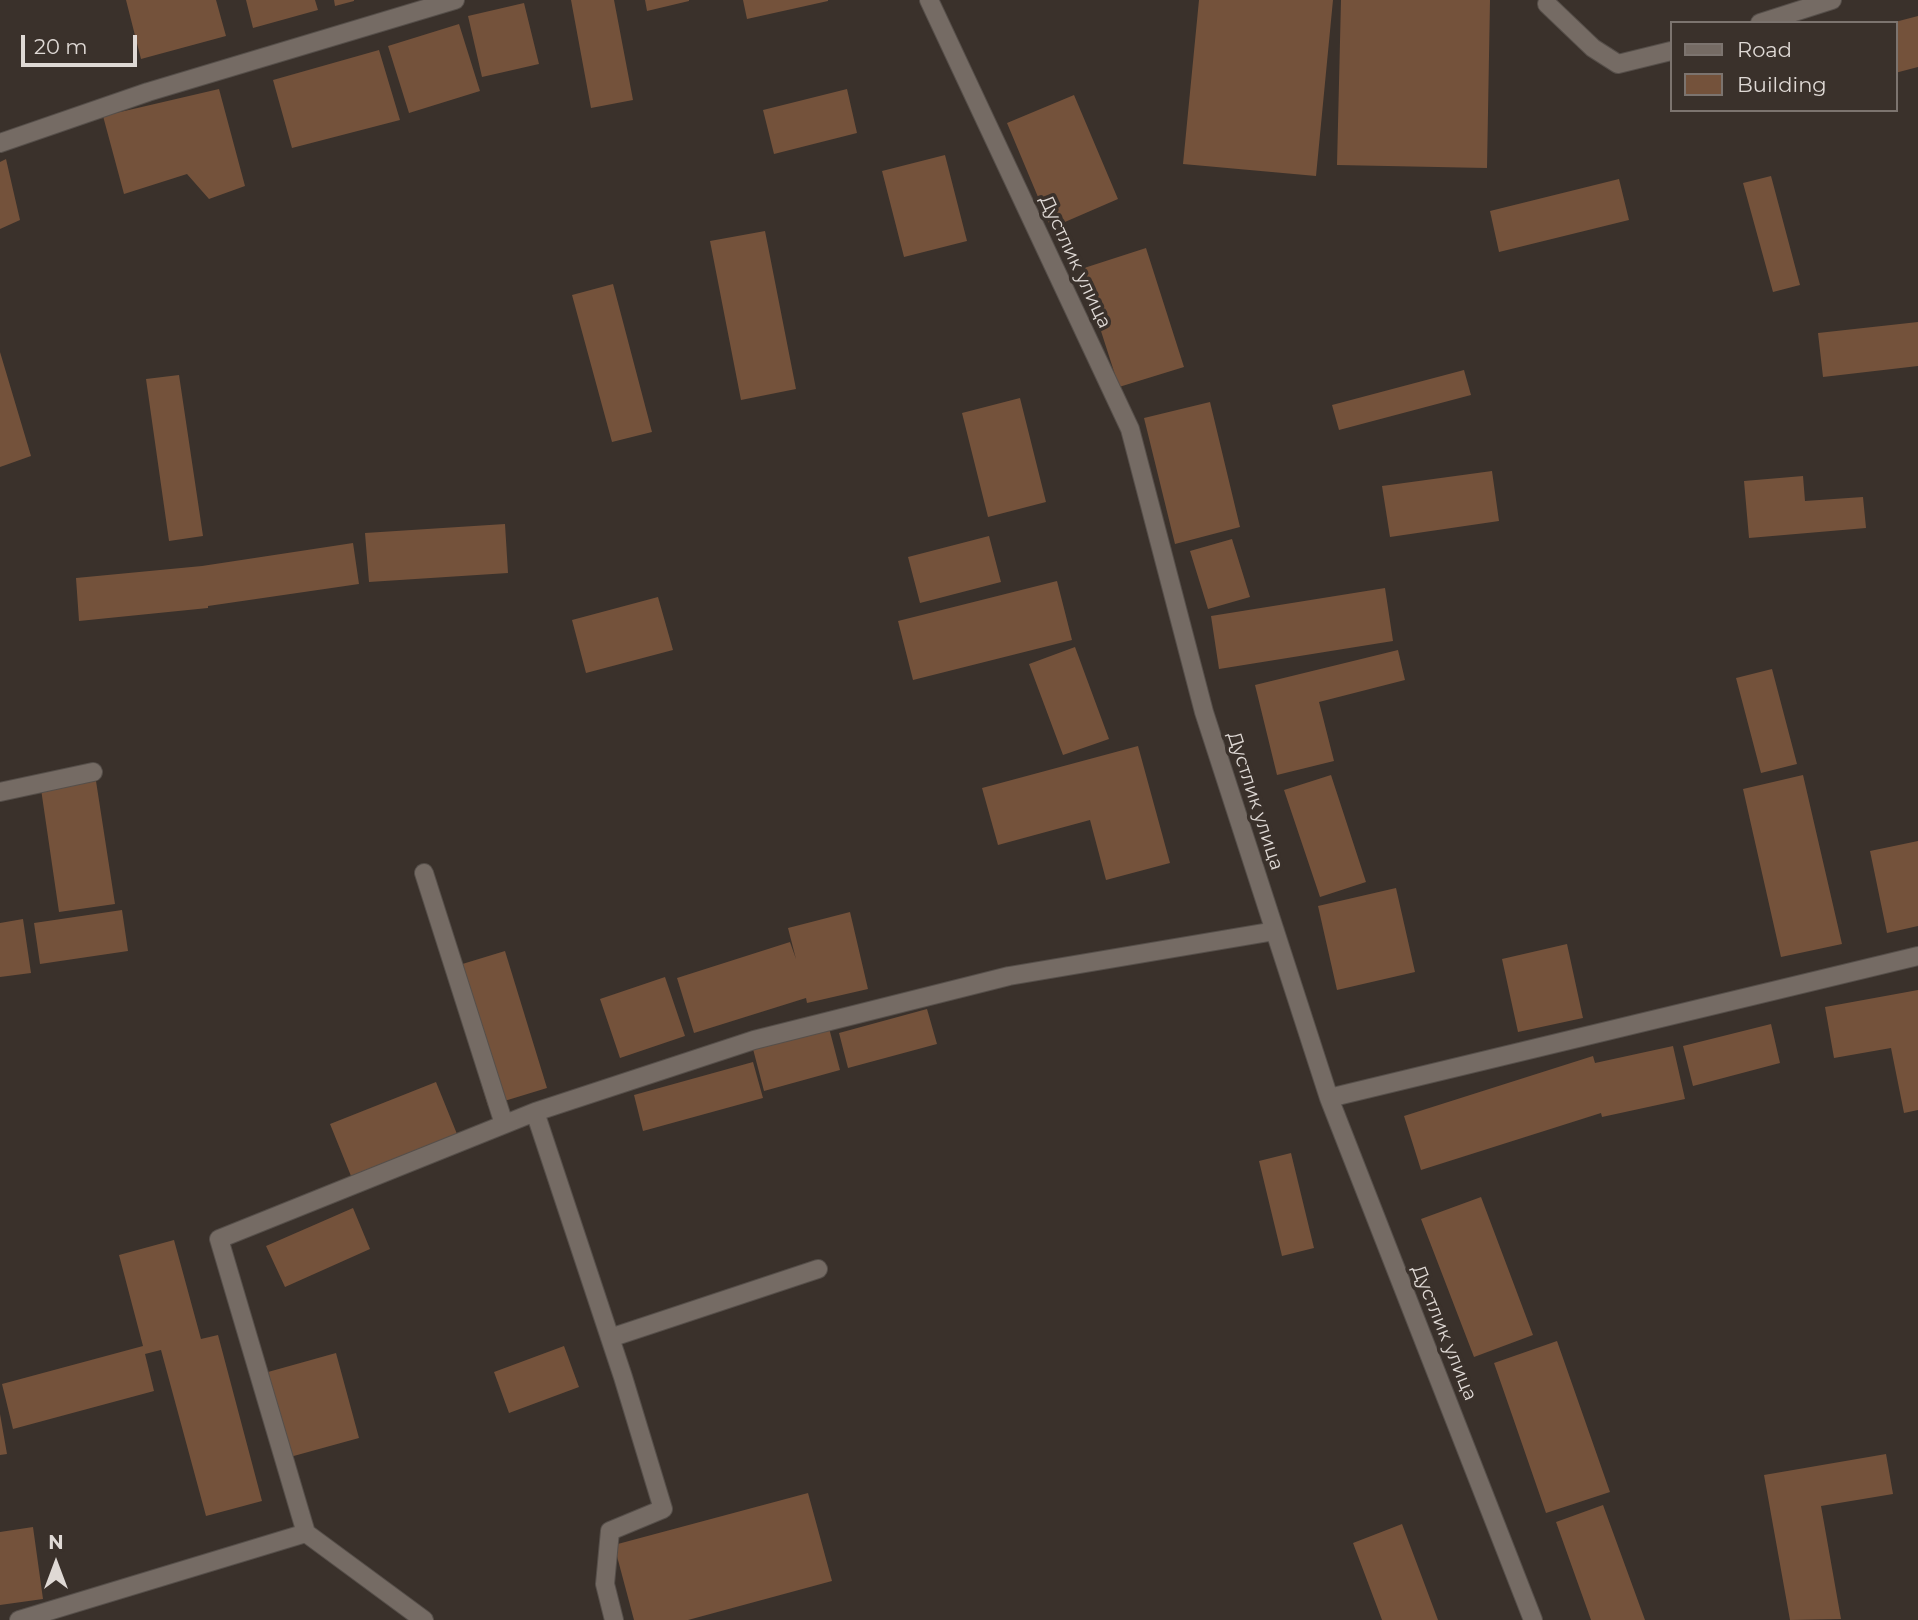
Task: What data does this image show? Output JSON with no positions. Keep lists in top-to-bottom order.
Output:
{
  "streets": {
    "street": ["Дустлик улица"]
  },
  "legend": ["Road", "Building"],
  "scale_bar": "20 m",
  "north": "top"
}
